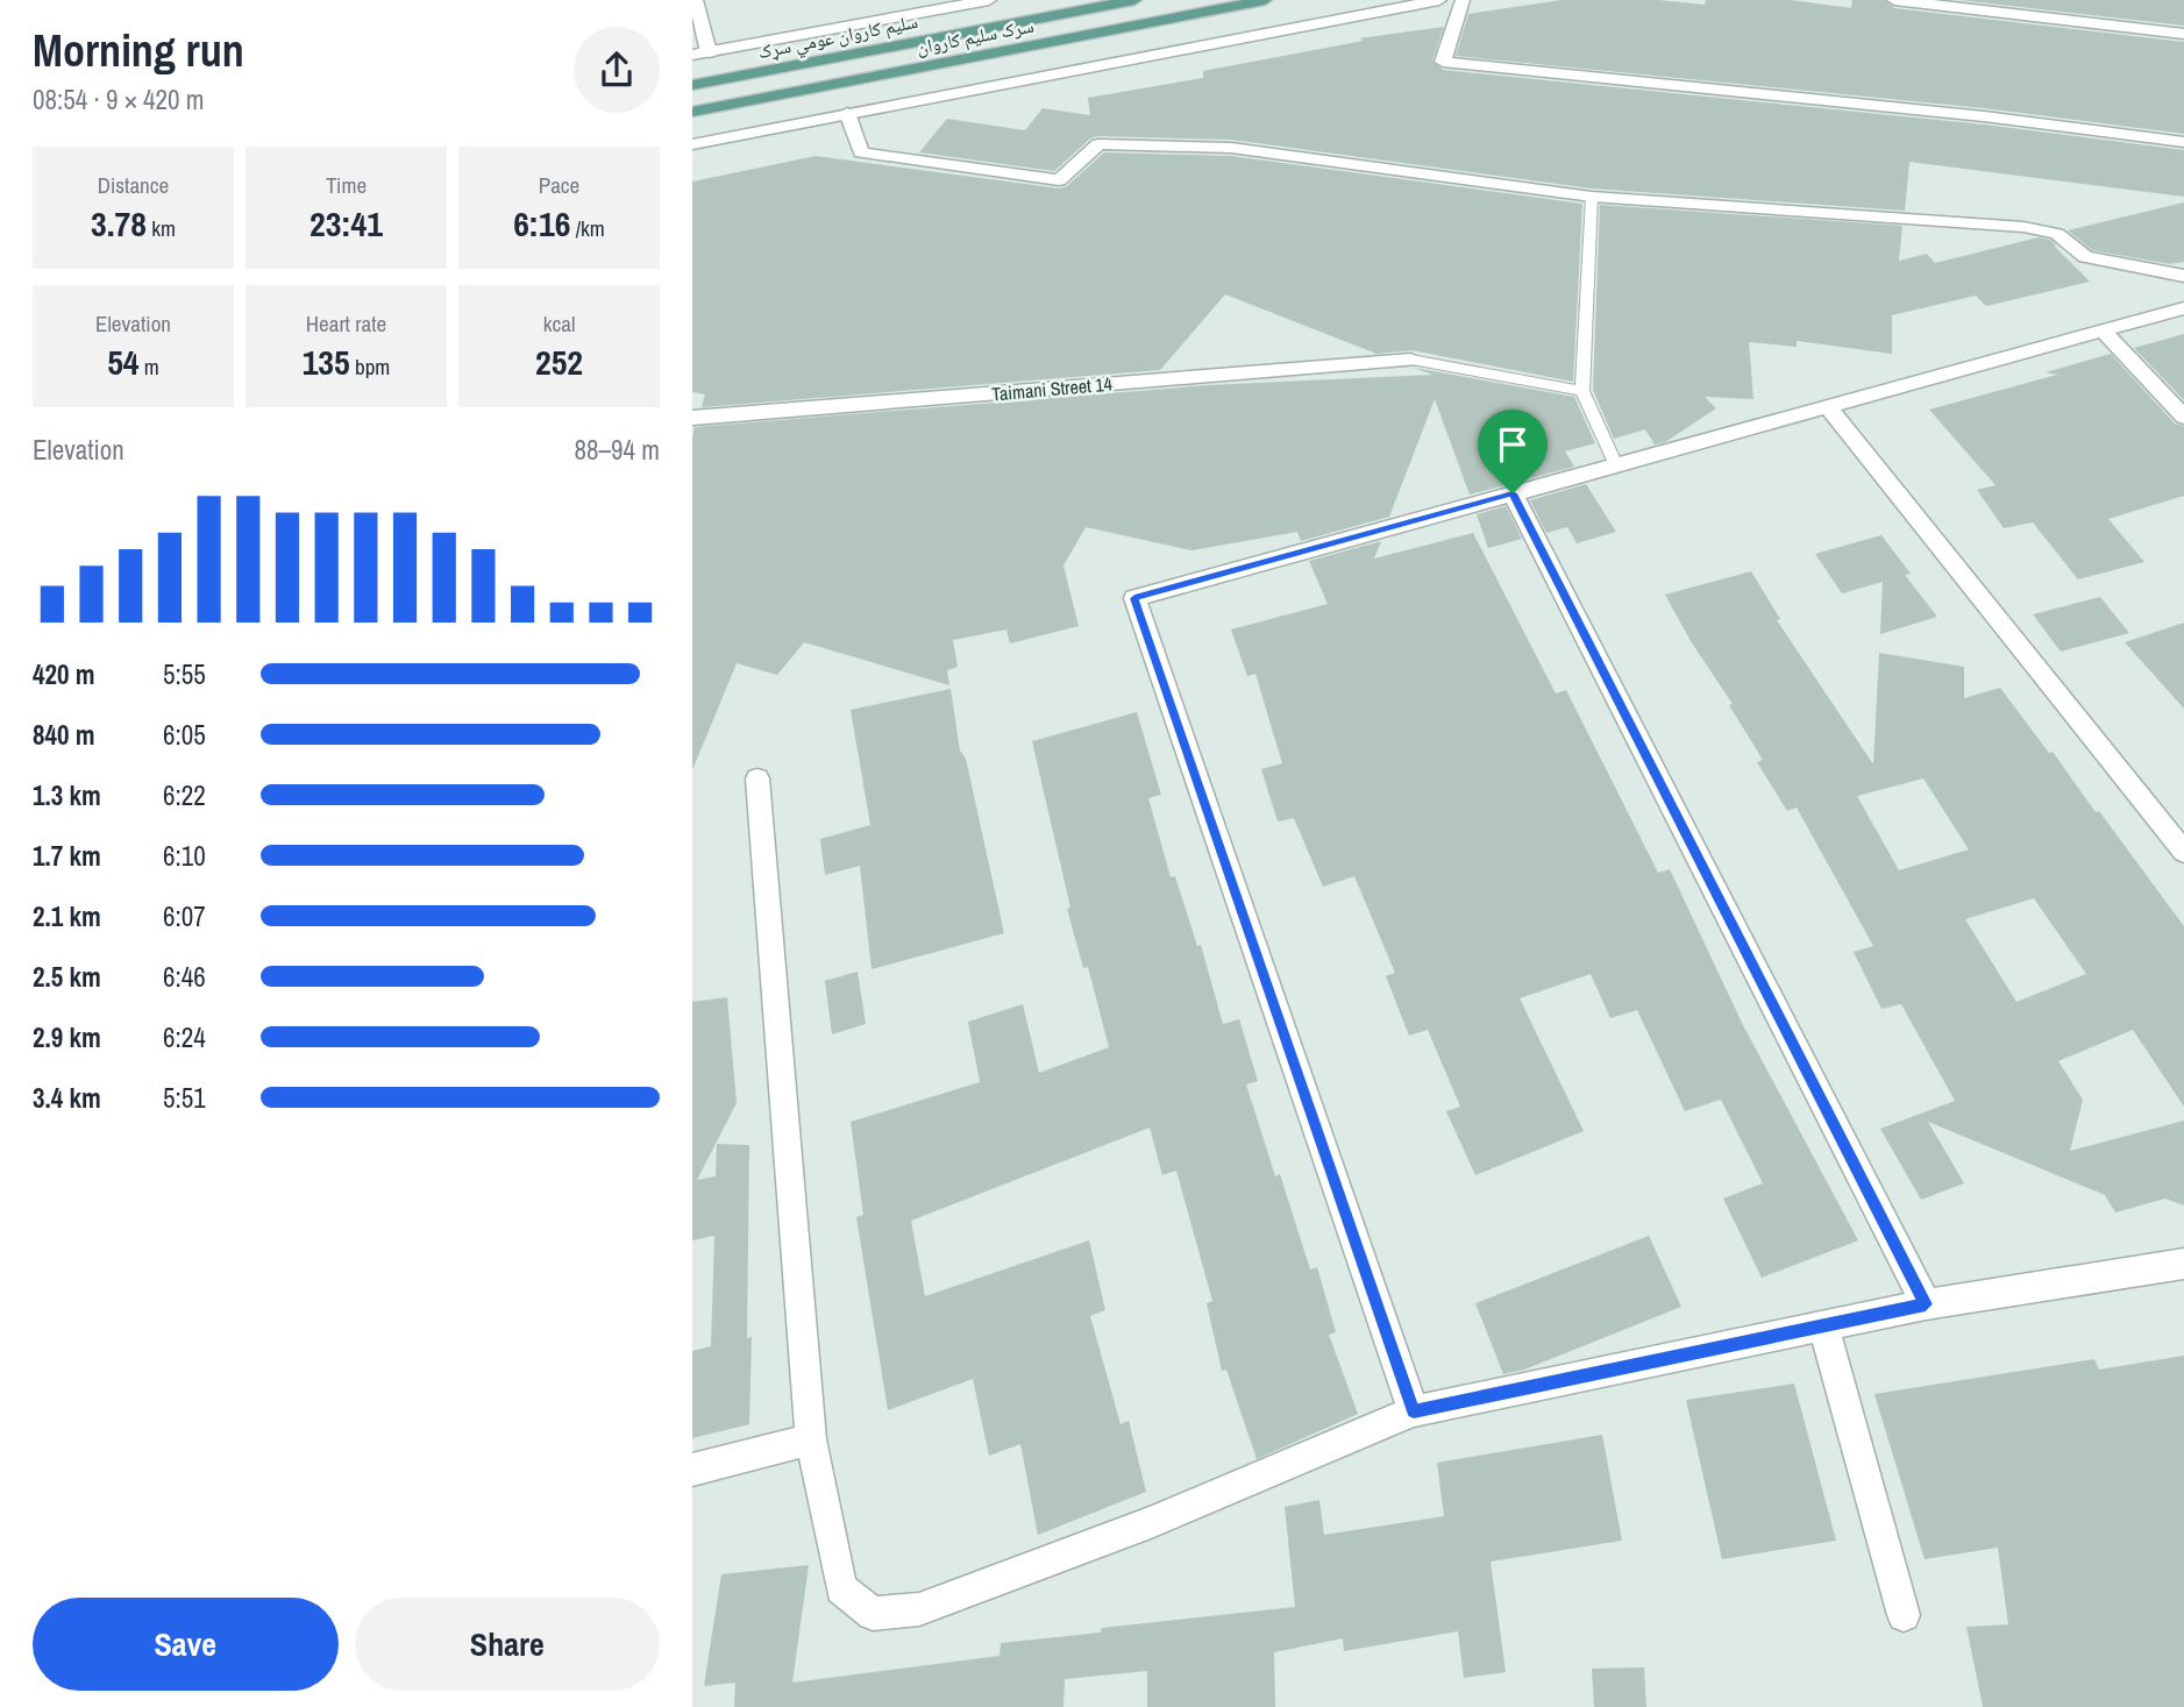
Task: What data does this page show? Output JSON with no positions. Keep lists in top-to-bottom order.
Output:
{
  "streets": {
    "main road": ["سلیم کاروان عومي سړک", "سرک سلیم کاروان"],
    "street": ["Taimani Street 14"]
  },
  "page": {
    "heading": ["Morning run", "08:54 · 9 × 420 m"],
    "stats": [
      ["Distance", "3.78 km"],
      ["Time", "23:41"],
      ["Pace", "6:16 /km"],
      ["Elevation", "54 m"],
      ["Heart rate", "135 bpm"],
      ["kcal", "252"]
    ],
    "chart": ["Elevation", "88–94 m"],
    "list": [
      {
        "name": "420 m",
        "note": "5:55"
      },
      {
        "name": "840 m",
        "note": "6:05"
      },
      {
        "name": "1.3 km",
        "note": "6:22"
      },
      {
        "name": "1.7 km",
        "note": "6:10"
      },
      {
        "name": "2.1 km",
        "note": "6:07"
      },
      {
        "name": "2.5 km",
        "note": "6:46"
      },
      {
        "name": "2.9 km",
        "note": "6:24"
      },
      {
        "name": "3.4 km",
        "note": "5:51"
      }
    ],
    "buttons": ["Save", "Share"]
  }
}
